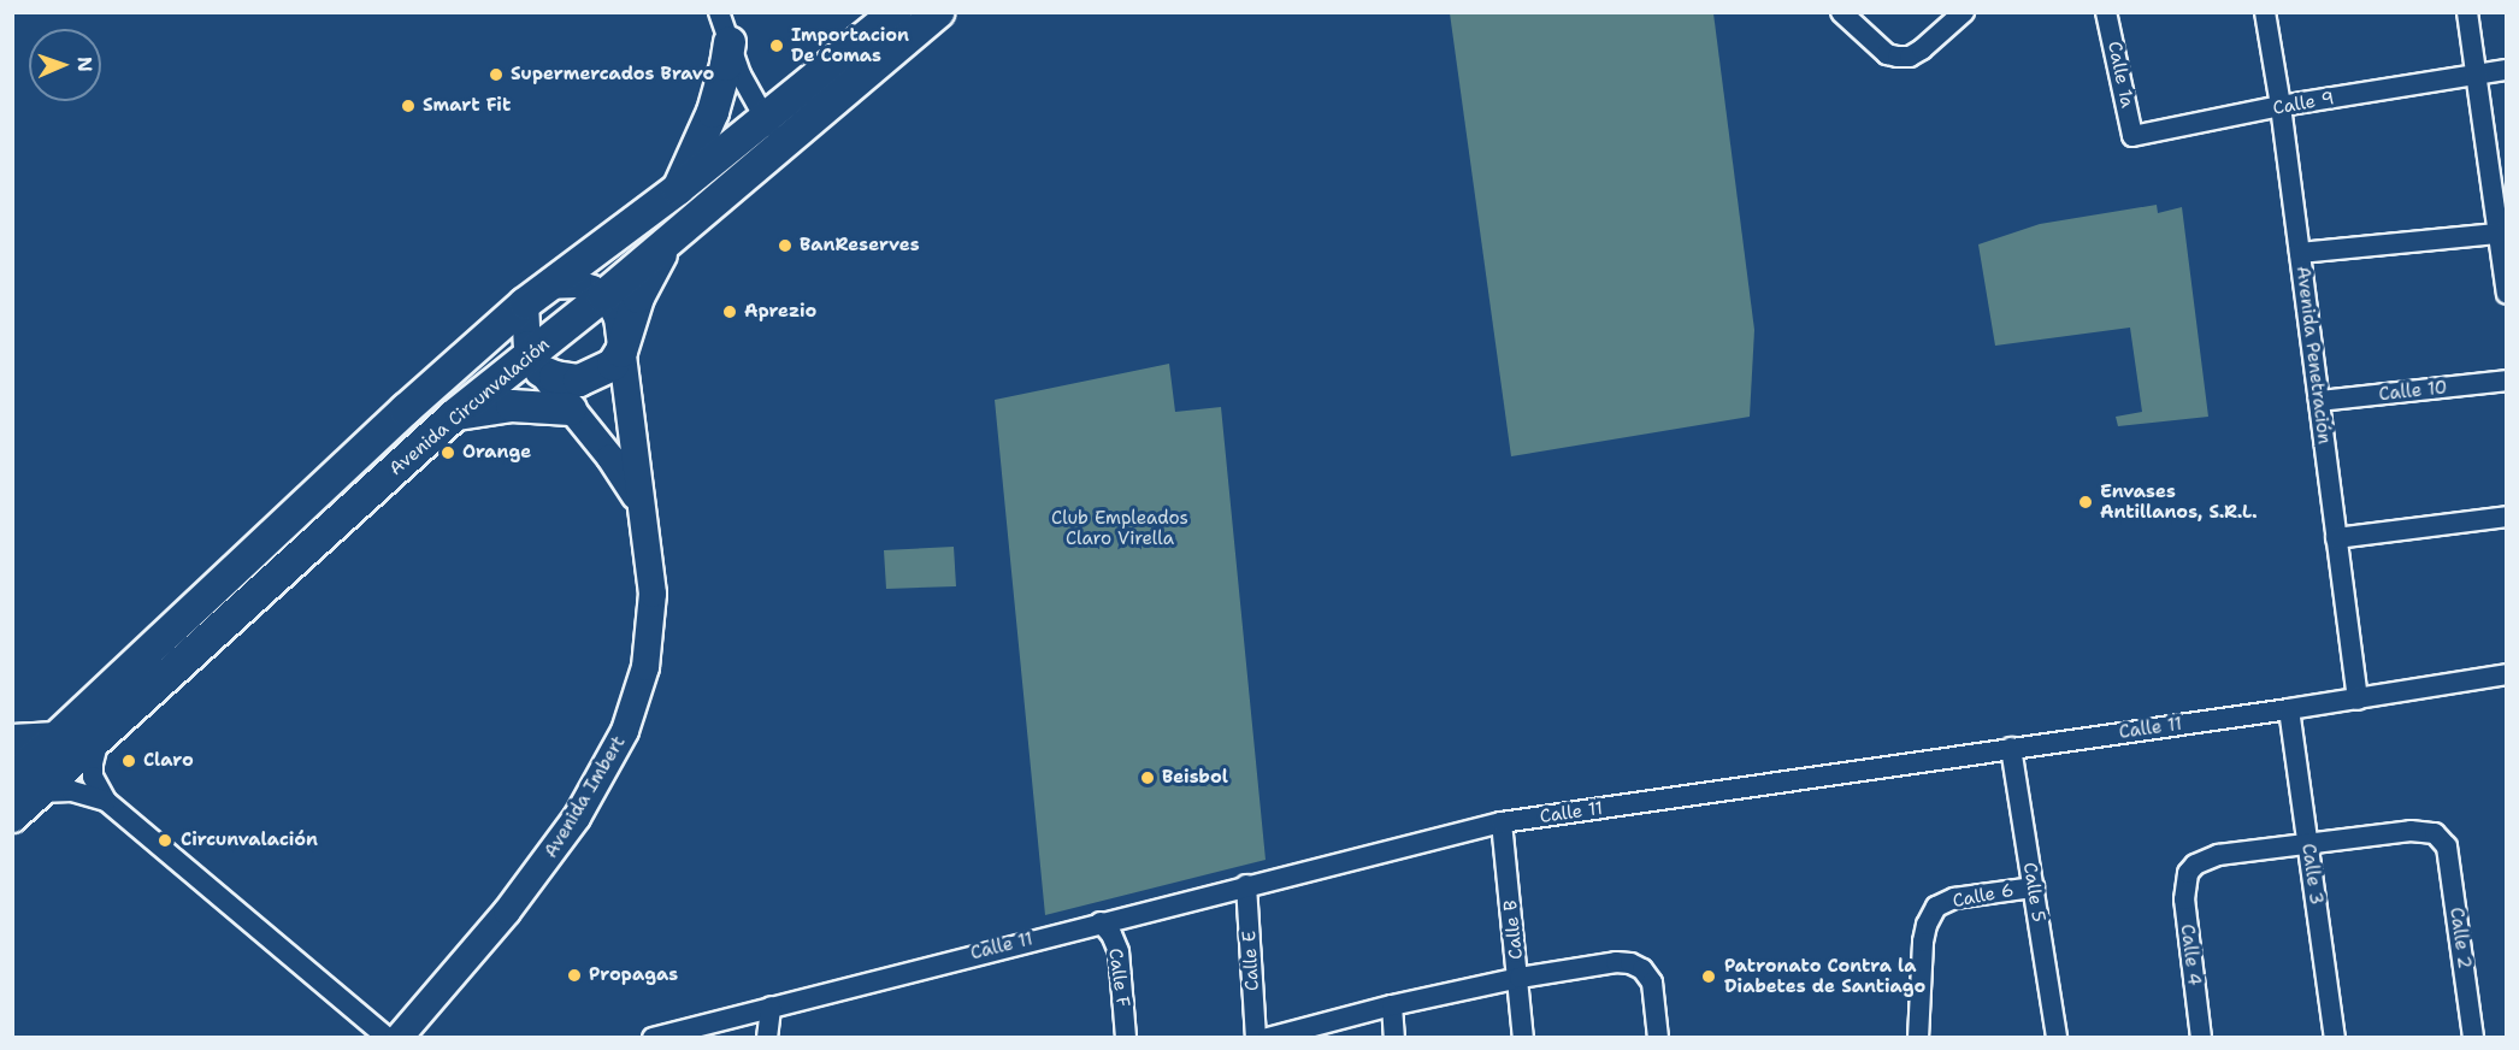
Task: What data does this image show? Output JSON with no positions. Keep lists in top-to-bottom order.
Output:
{
  "streets": {
    "main road": ["Avenida Circunvalación", "Avenida Imbert"],
    "street": [
      "Calle 1a",
      "Calle 9",
      "Avenida Penetración",
      "Calle 10",
      "Calle 11",
      "Calle 3",
      "Calle 5",
      "Calle 6",
      "Calle B",
      "Calle 2",
      "Calle 4",
      "Calle E",
      "Calle F"
    ]
  },
  "crossings": [
    ["Calle 1a", "Calle 9"],
    ["Calle 9", "Avenida Penetración"],
    ["Avenida Penetración", "Calle 10"],
    ["Avenida Penetración", "Calle 11"],
    ["Avenida Circunvalación", "Avenida Imbert"],
    ["Calle 11", "Calle 3"],
    ["Calle 11", "Calle 5"],
    ["Calle 11", "Calle B"],
    ["Calle 11", "Calle E"],
    ["Calle 11", "Calle F"],
    ["Calle 3", "Calle 2"],
    ["Calle 3", "Calle 4"],
    ["Calle 5", "Calle 6"],
    ["Calle 2", "Calle 4"]
  ],
  "parks": ["Club Empleados Claro Virella"],
  "places": [
    "Importacion De Comas",
    "Supermercados Bravo",
    "Smart Fit",
    "BanReserves",
    "Aprezio",
    "Orange",
    "Envases Antillanos, S.R.L.",
    "Claro",
    "Beisbol",
    "Circunvalación",
    "Propagas",
    "Patronato Contra la Diabetes de Santiago"
  ],
  "north": "right"
}
